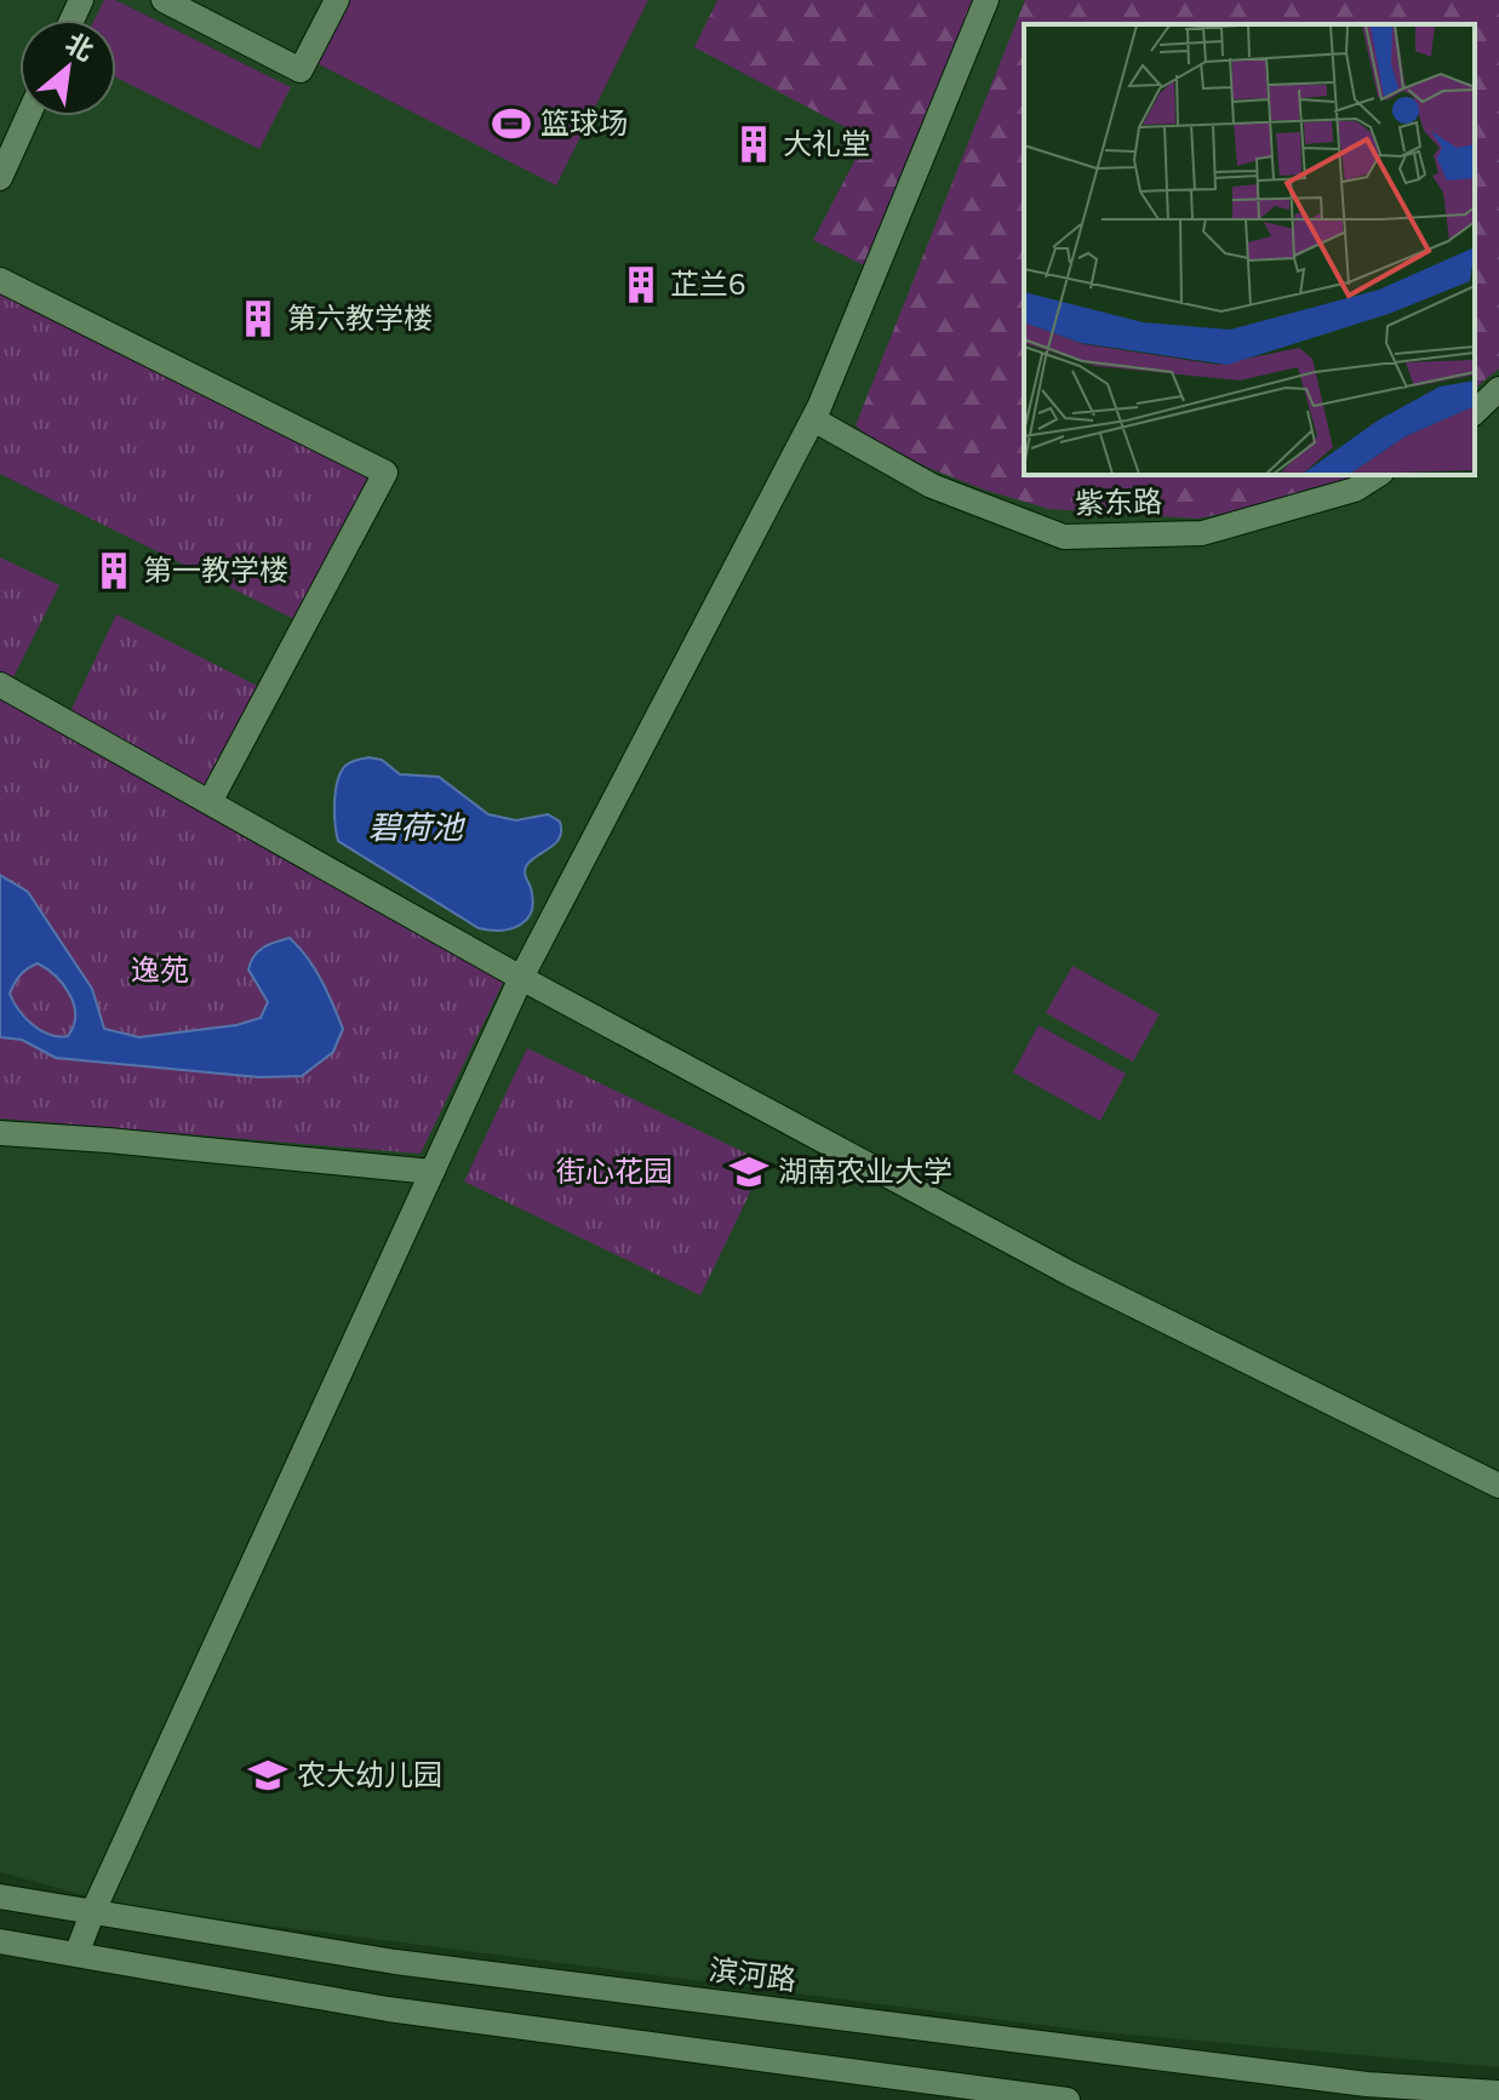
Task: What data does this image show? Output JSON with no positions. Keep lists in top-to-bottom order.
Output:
{
  "streets": {
    "street": ["紫东路", "滨河路"]
  },
  "water": ["碧荷池"],
  "parks": ["逸苑", "街心花园"],
  "places": {
    "sports": ["篮球场"],
    "building": [
      "大礼堂",
      "芷兰6",
      "第六教学楼",
      "第一教学楼"
    ],
    "school or university": ["湖南农业大学", "农大幼儿园"]
  },
  "north": "top right"
}
